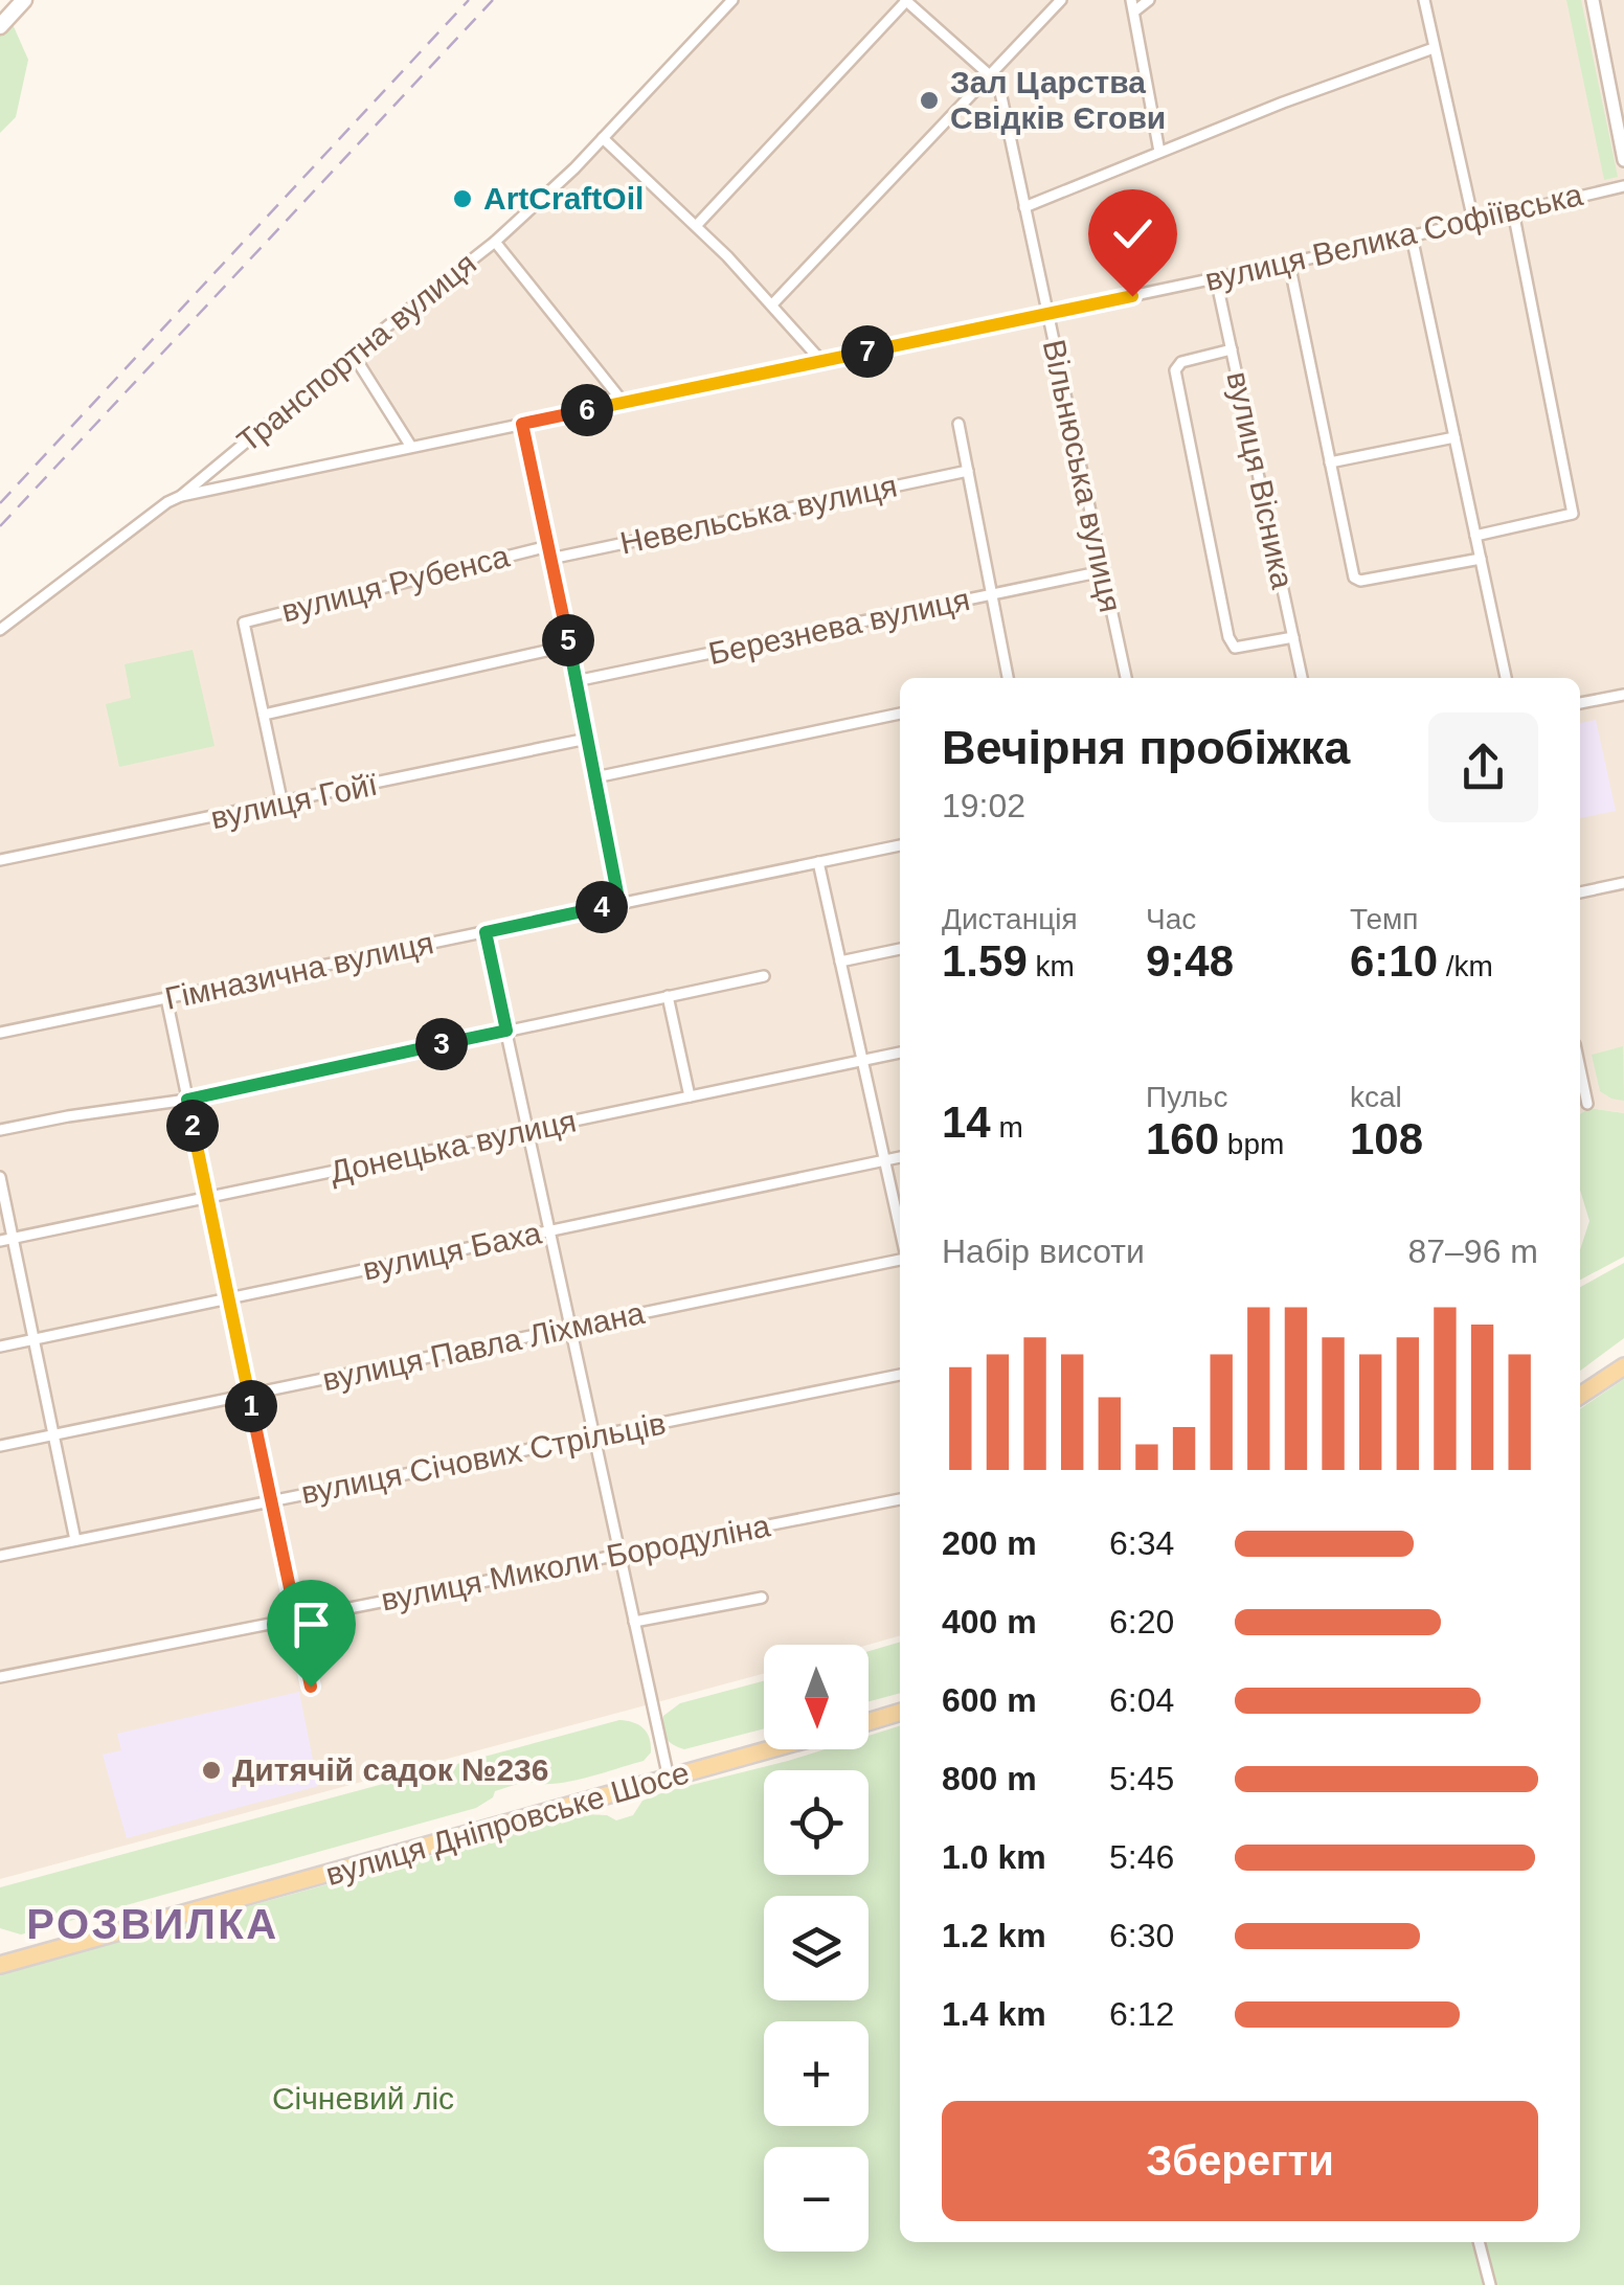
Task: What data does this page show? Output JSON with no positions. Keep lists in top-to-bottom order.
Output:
{
  "streets": {
    "main road": ["вулиця Дніпровське Шосе"],
    "street": [
      "вулиця Велика Софіївська",
      "Транспортна вулиця",
      "Вільнюська вулиця",
      "вулиця Вісника",
      "Невельська вулиця",
      "вулиця Рубенса",
      "Березнева вулиця",
      "вулиця Гойї",
      "Гімназична вулиця",
      "Донецька вулиця",
      "вулиця Баха",
      "вулиця Павла Ліхмана",
      "вулиця Січових Стрільців",
      "вулиця Миколи Бородуліна"
    ]
  },
  "crossings": [
    ["вулиця Велика Софіївська", "Транспортна вулиця"],
    ["вулиця Велика Софіївська", "Вільнюська вулиця"],
    ["вулиця Велика Софіївська", "вулиця Вісника"],
    ["Вільнюська вулиця", "Березнева вулиця"],
    ["Невельська вулиця", "вулиця Рубенса"]
  ],
  "districts": ["РОЗВИЛКА"],
  "parks": ["Січневий ліс"],
  "places": ["Зал Царства Свідків Єгови", "ArtCraftOil", "Дитячій садок №236"],
  "north": "bottom",
  "page": {
    "pins": [
      "7",
      "6",
      "5",
      "4",
      "3",
      "2",
      "1"
    ],
    "heading": ["Вечірня пробіжка", "19:02"],
    "stats": [
      ["Дистанція", "1.59 km"],
      ["Час", "9:48"],
      ["Темп", "6:10 /km"],
      ["14 m"],
      ["Пульс", "160 bpm"],
      ["kcal", "108"]
    ],
    "chart": ["Набір висоти", "87–96 m"],
    "list": [
      {
        "name": "200 m",
        "note": "6:34"
      },
      {
        "name": "400 m",
        "note": "6:20"
      },
      {
        "name": "600 m",
        "note": "6:04"
      },
      {
        "name": "800 m",
        "note": "5:45"
      },
      {
        "name": "1.0 km",
        "note": "5:46"
      },
      {
        "name": "1.2 km",
        "note": "6:30"
      },
      {
        "name": "1.4 km",
        "note": "6:12"
      }
    ],
    "map_buttons": ["+", "−"],
    "buttons": "Зберегти"
  }
}
